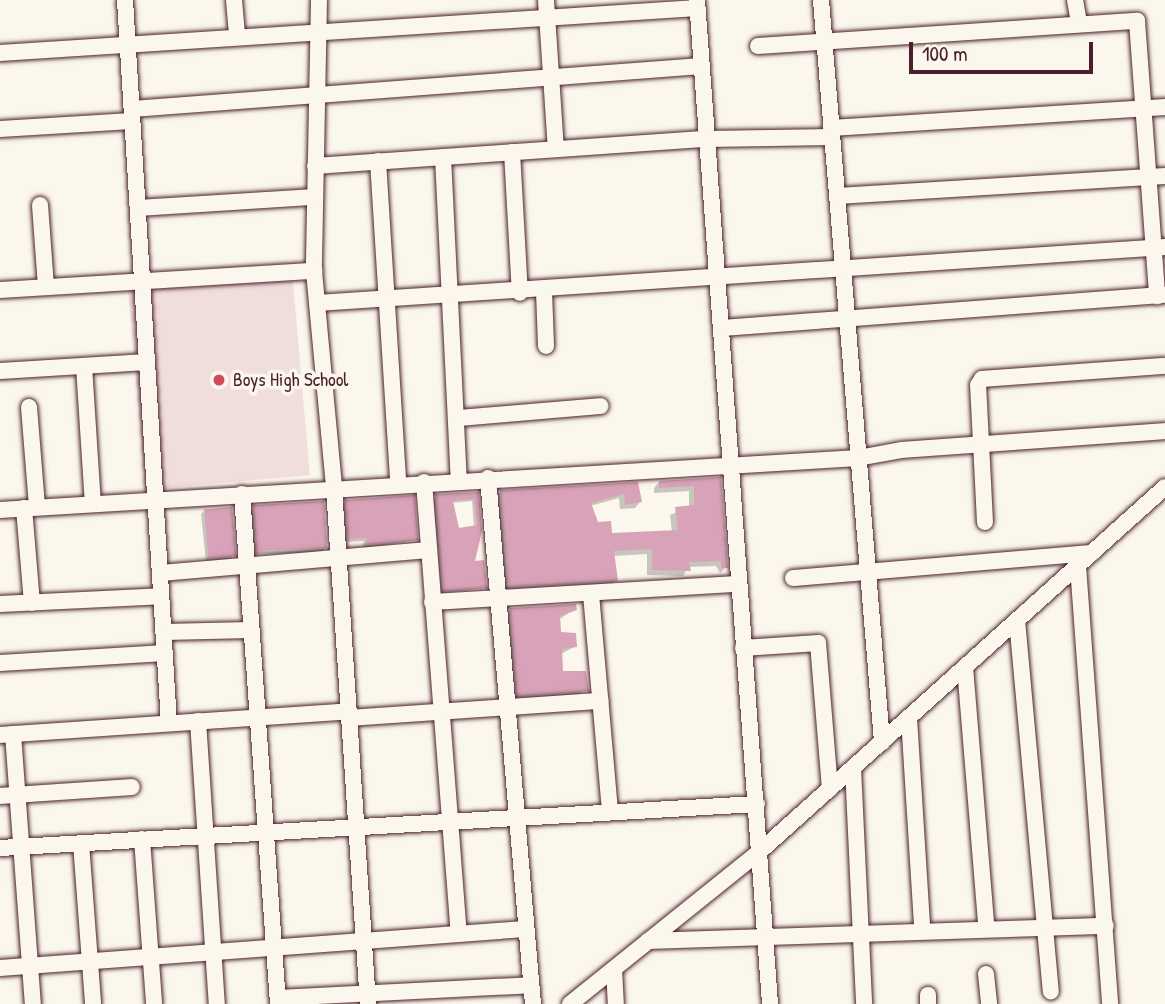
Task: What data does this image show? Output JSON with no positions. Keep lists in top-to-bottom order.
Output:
{
  "places": ["Boys High School"],
  "scale_bar": "100 m"
}
